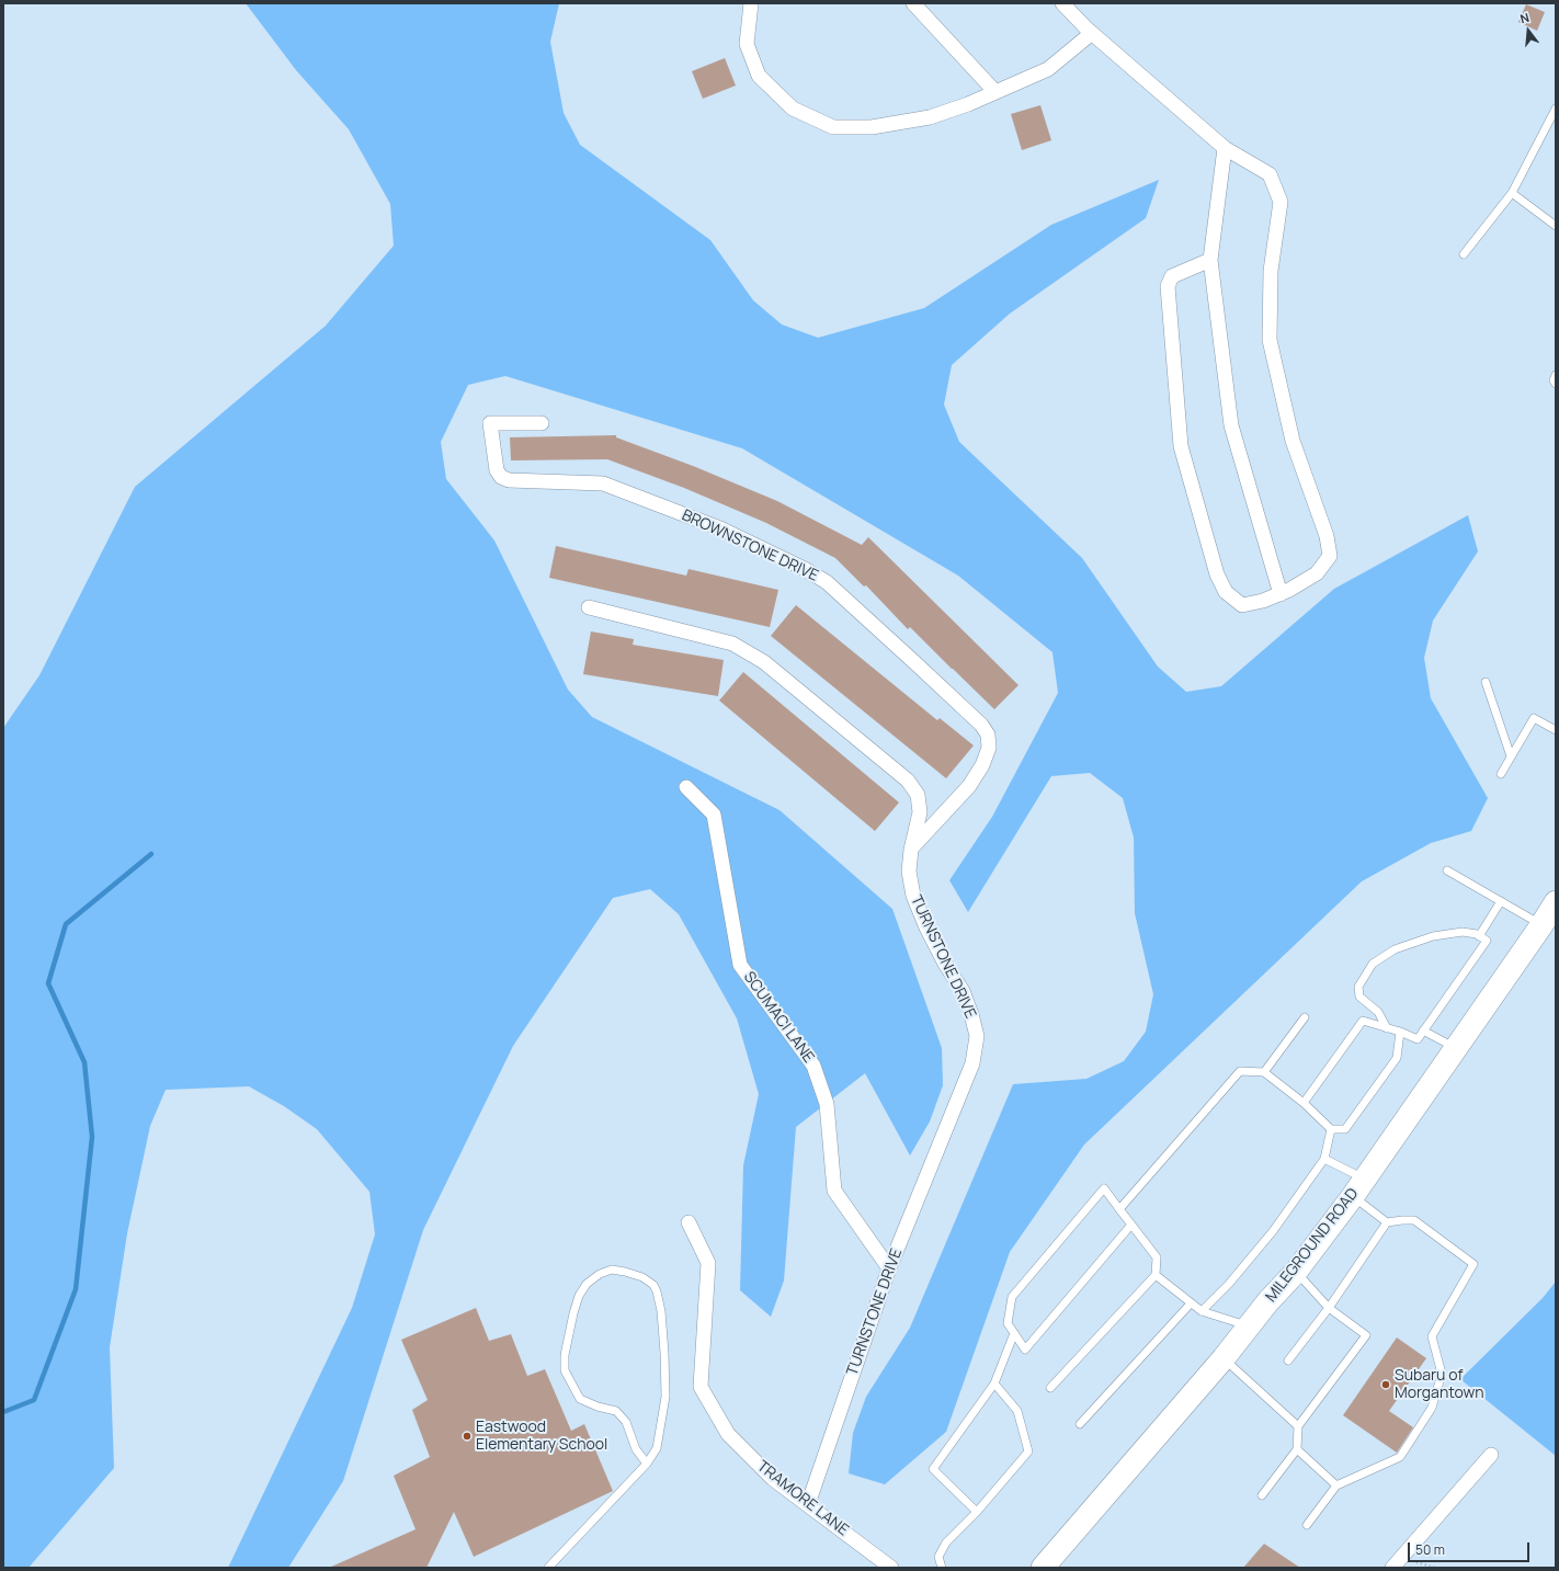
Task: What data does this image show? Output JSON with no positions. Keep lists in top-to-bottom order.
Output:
{
  "streets": {
    "main road": ["MILEGROUND ROAD"],
    "street": [
      "BROWNSTONE DRIVE",
      "TURNSTONE DRIVE",
      "SCUMACI LANE",
      "TRAMORE LANE"
    ]
  },
  "crossings": [
    ["BROWNSTONE DRIVE", "TURNSTONE DRIVE"],
    ["TURNSTONE DRIVE", "SCUMACI LANE"],
    ["TURNSTONE DRIVE", "TRAMORE LANE"]
  ],
  "places": ["Subaru of Morgantown", "Eastwood Elementary School"],
  "scale_bar": "50 m",
  "north": "top"
}
